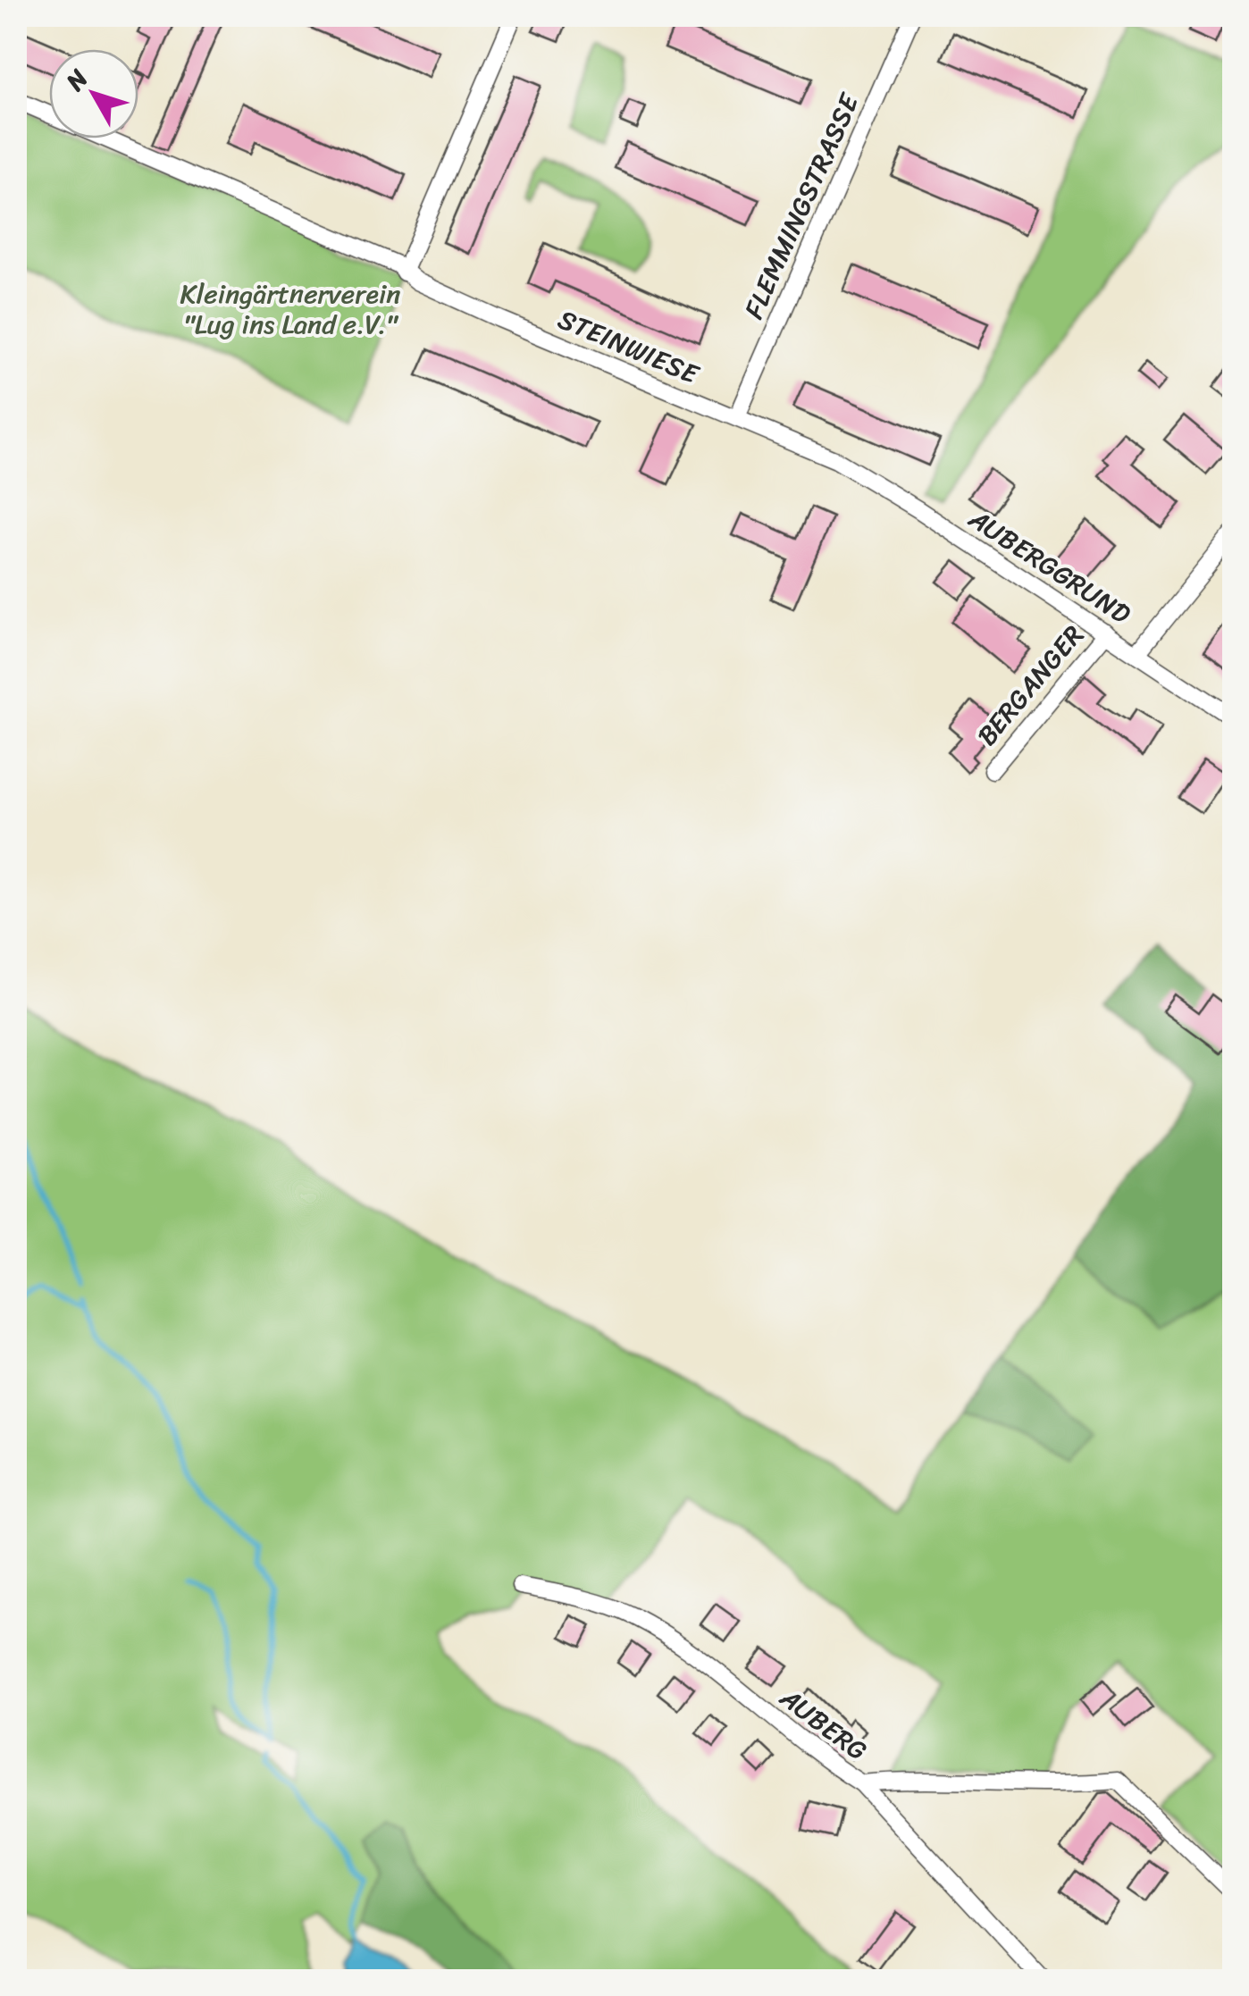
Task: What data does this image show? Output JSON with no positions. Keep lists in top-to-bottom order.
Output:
{
  "streets": {
    "street": [
      "FLEMMINGSTRASSE",
      "STEINWIESE",
      "AUBERGGRUND",
      "BERGANGER",
      "AUBERG"
    ]
  },
  "crossings": [
    ["FLEMMINGSTRASSE", "STEINWIESE"],
    ["STEINWIESE", "AUBERGGRUND"],
    ["AUBERGGRUND", "BERGANGER"]
  ],
  "parks": ["Kleingärtnerverein \"Lug ins Land e.V.\""],
  "north": "top left"
}
